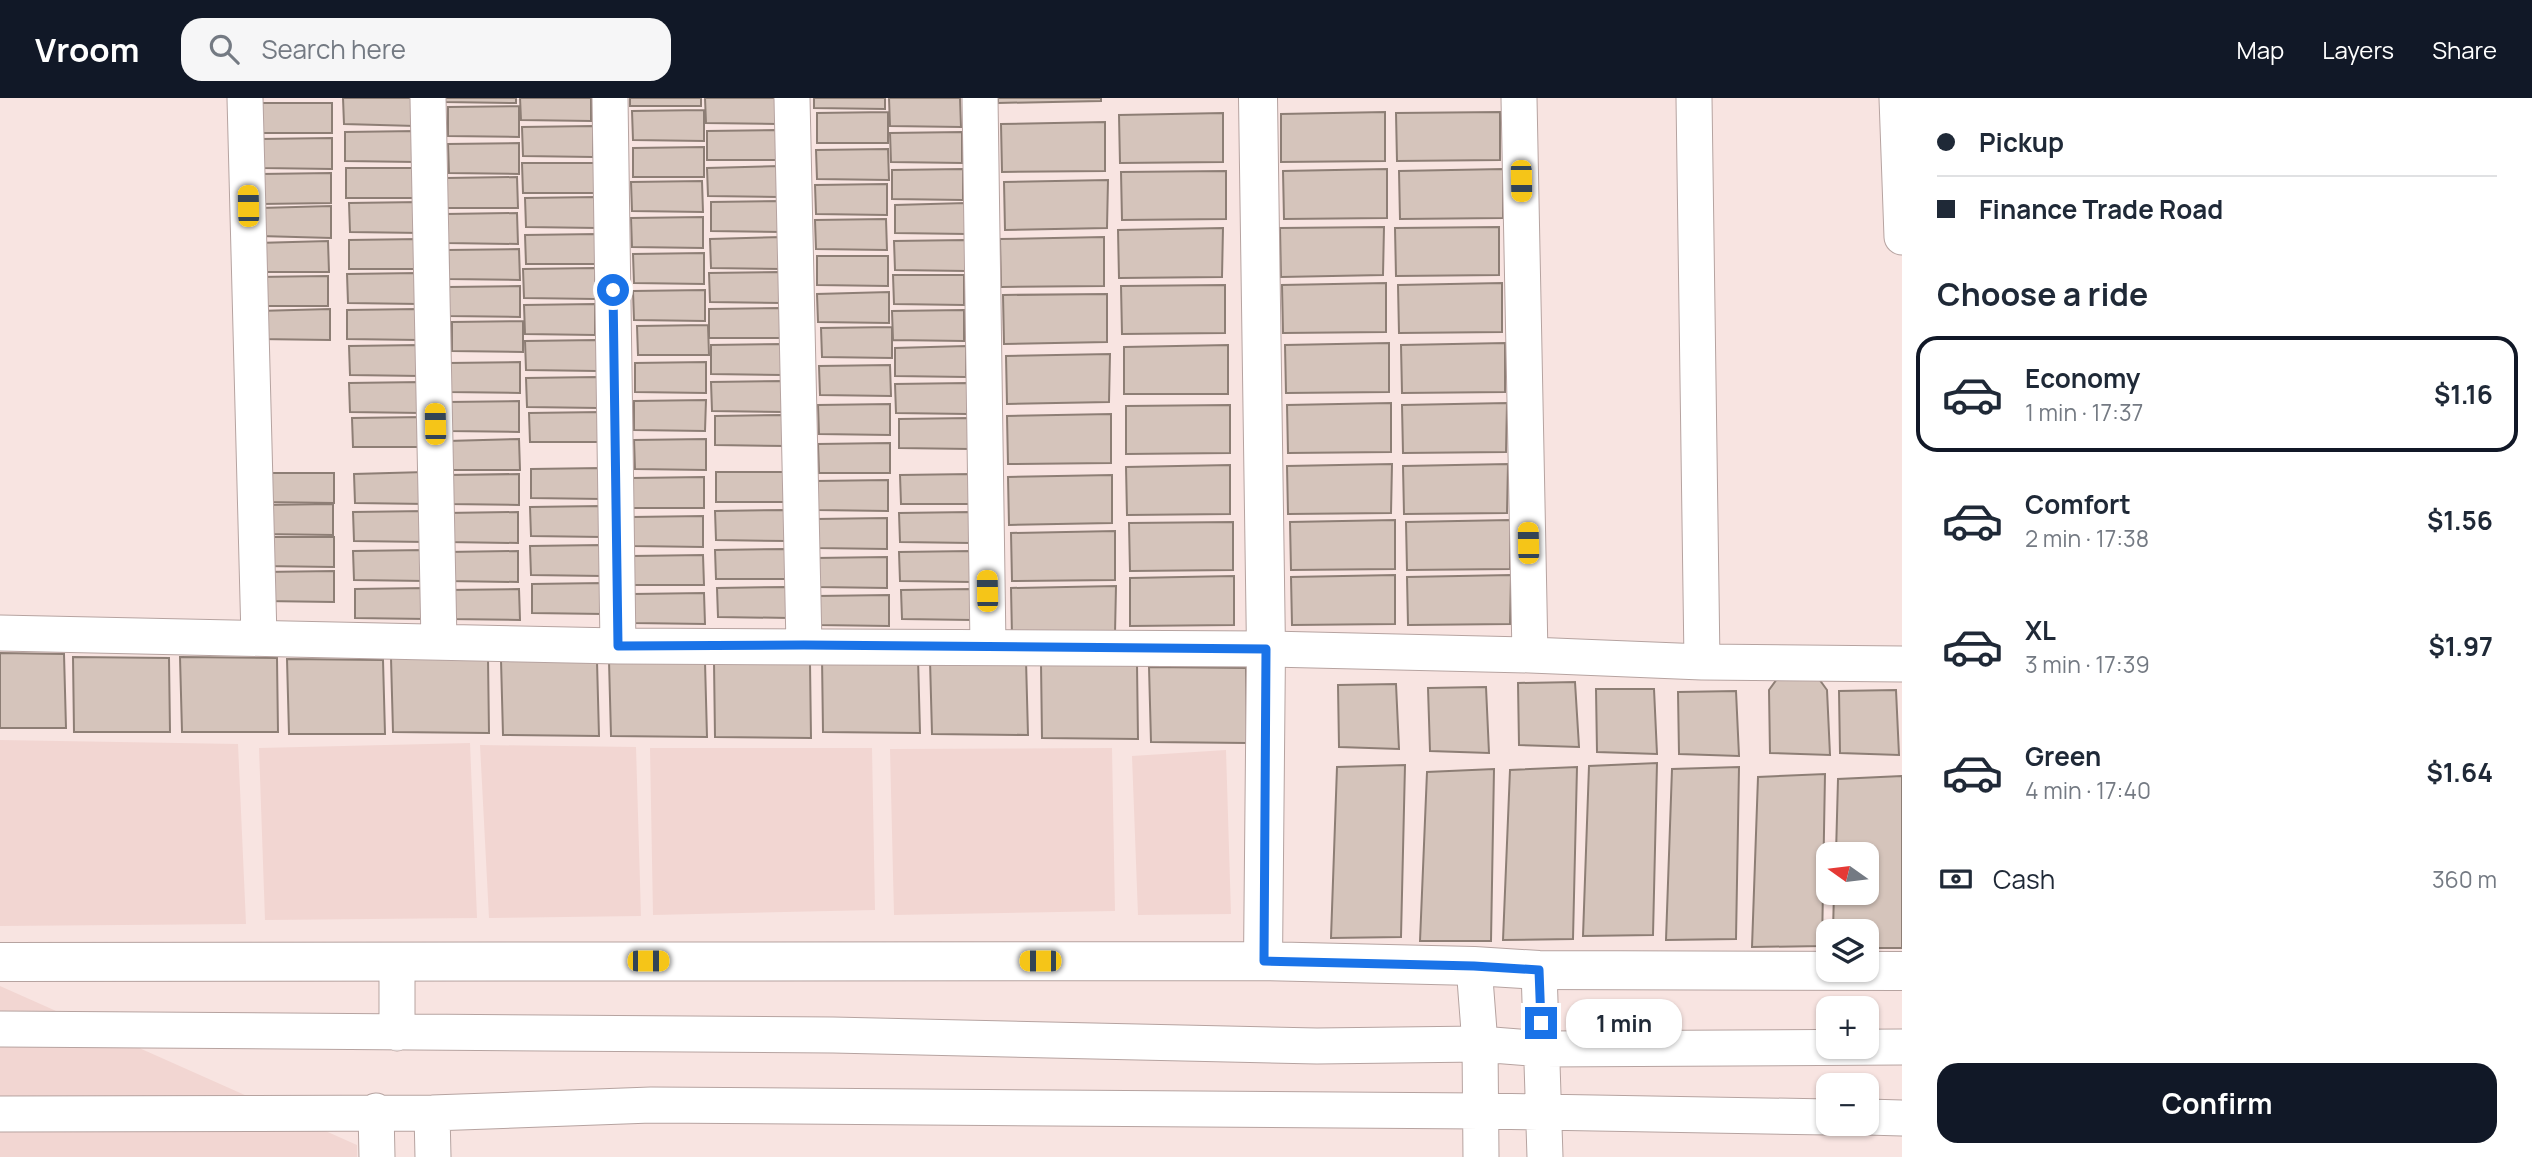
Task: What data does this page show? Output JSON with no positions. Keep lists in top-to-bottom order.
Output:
{
  "north": "left",
  "page": {
    "header": "Vroom",
    "search": "Search here",
    "nav": ["Map", "Layers", "Share"],
    "banner": ["Pickup", "Finance Trade Road"],
    "heading": "Choose a ride",
    "list": [
      {
        "name": "Economy",
        "note": "1 min · 17:37",
        "value": "$1.16"
      },
      {
        "name": "Comfort",
        "note": "2 min · 17:38",
        "value": "$1.56"
      },
      {
        "name": "XL",
        "note": "3 min · 17:39",
        "value": "$1.97"
      },
      {
        "name": "Green",
        "note": "4 min · 17:40",
        "value": "$1.64"
      }
    ],
    "pay": ["Cash", "360 m"],
    "map_buttons": ["+", "−"],
    "bubble": "1 min",
    "buttons": "Confirm"
  }
}
